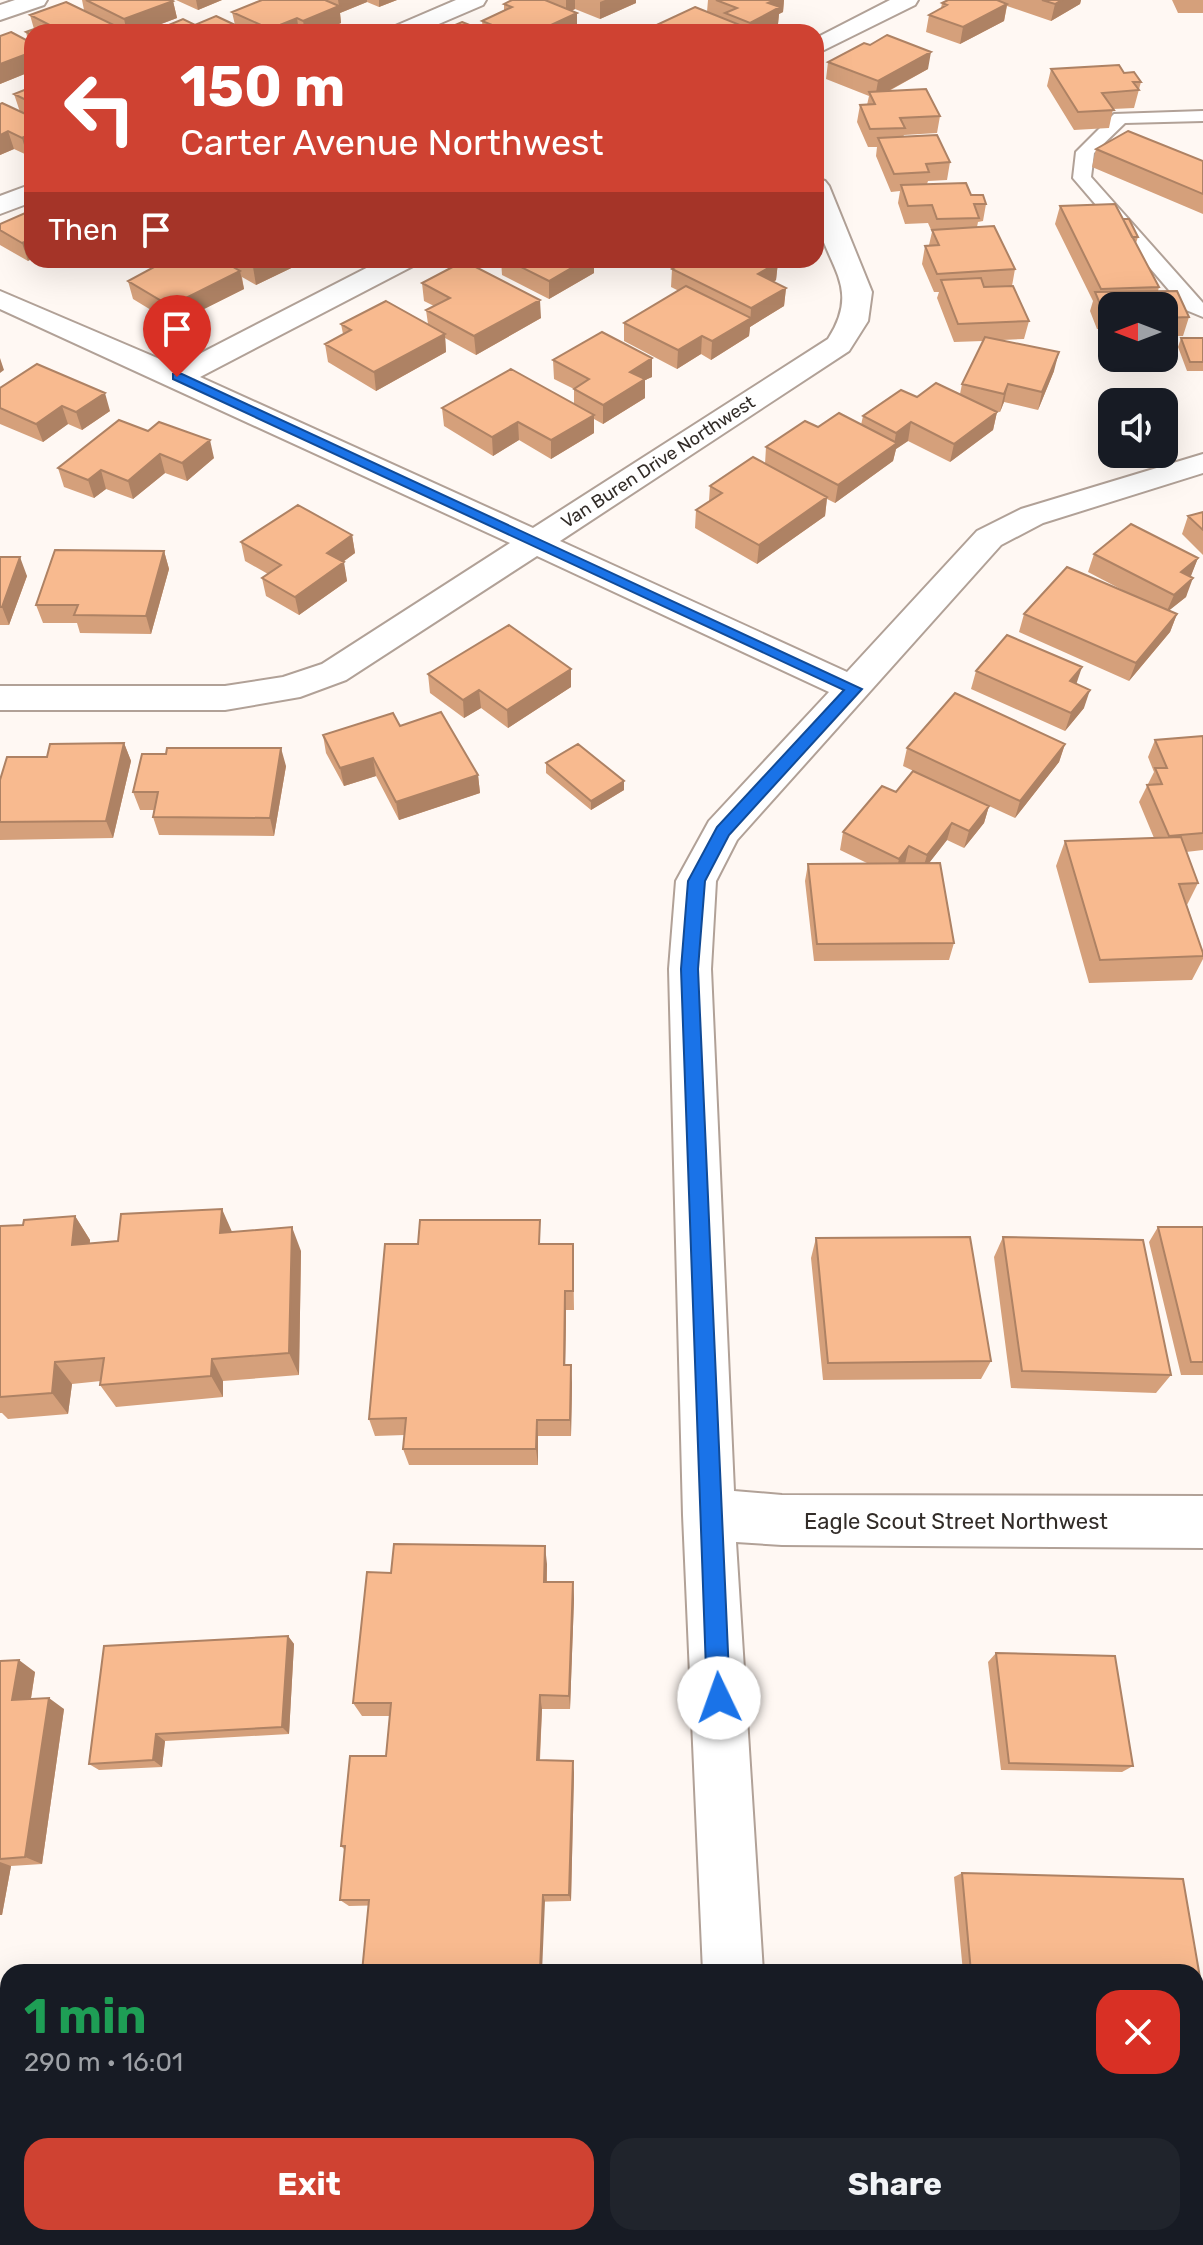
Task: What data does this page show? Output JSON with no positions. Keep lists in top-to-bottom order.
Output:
{
  "streets": {
    "street": ["Van Buren Drive Northwest", "Eagle Scout Street Northwest"]
  },
  "north": "left",
  "page": {
    "turn": ["150 m", "Carter Avenue Northwest"],
    "then": "Then",
    "heading": ["1 min", "290 m · 16:01"],
    "buttons": ["Exit", "Share"]
  }
}
